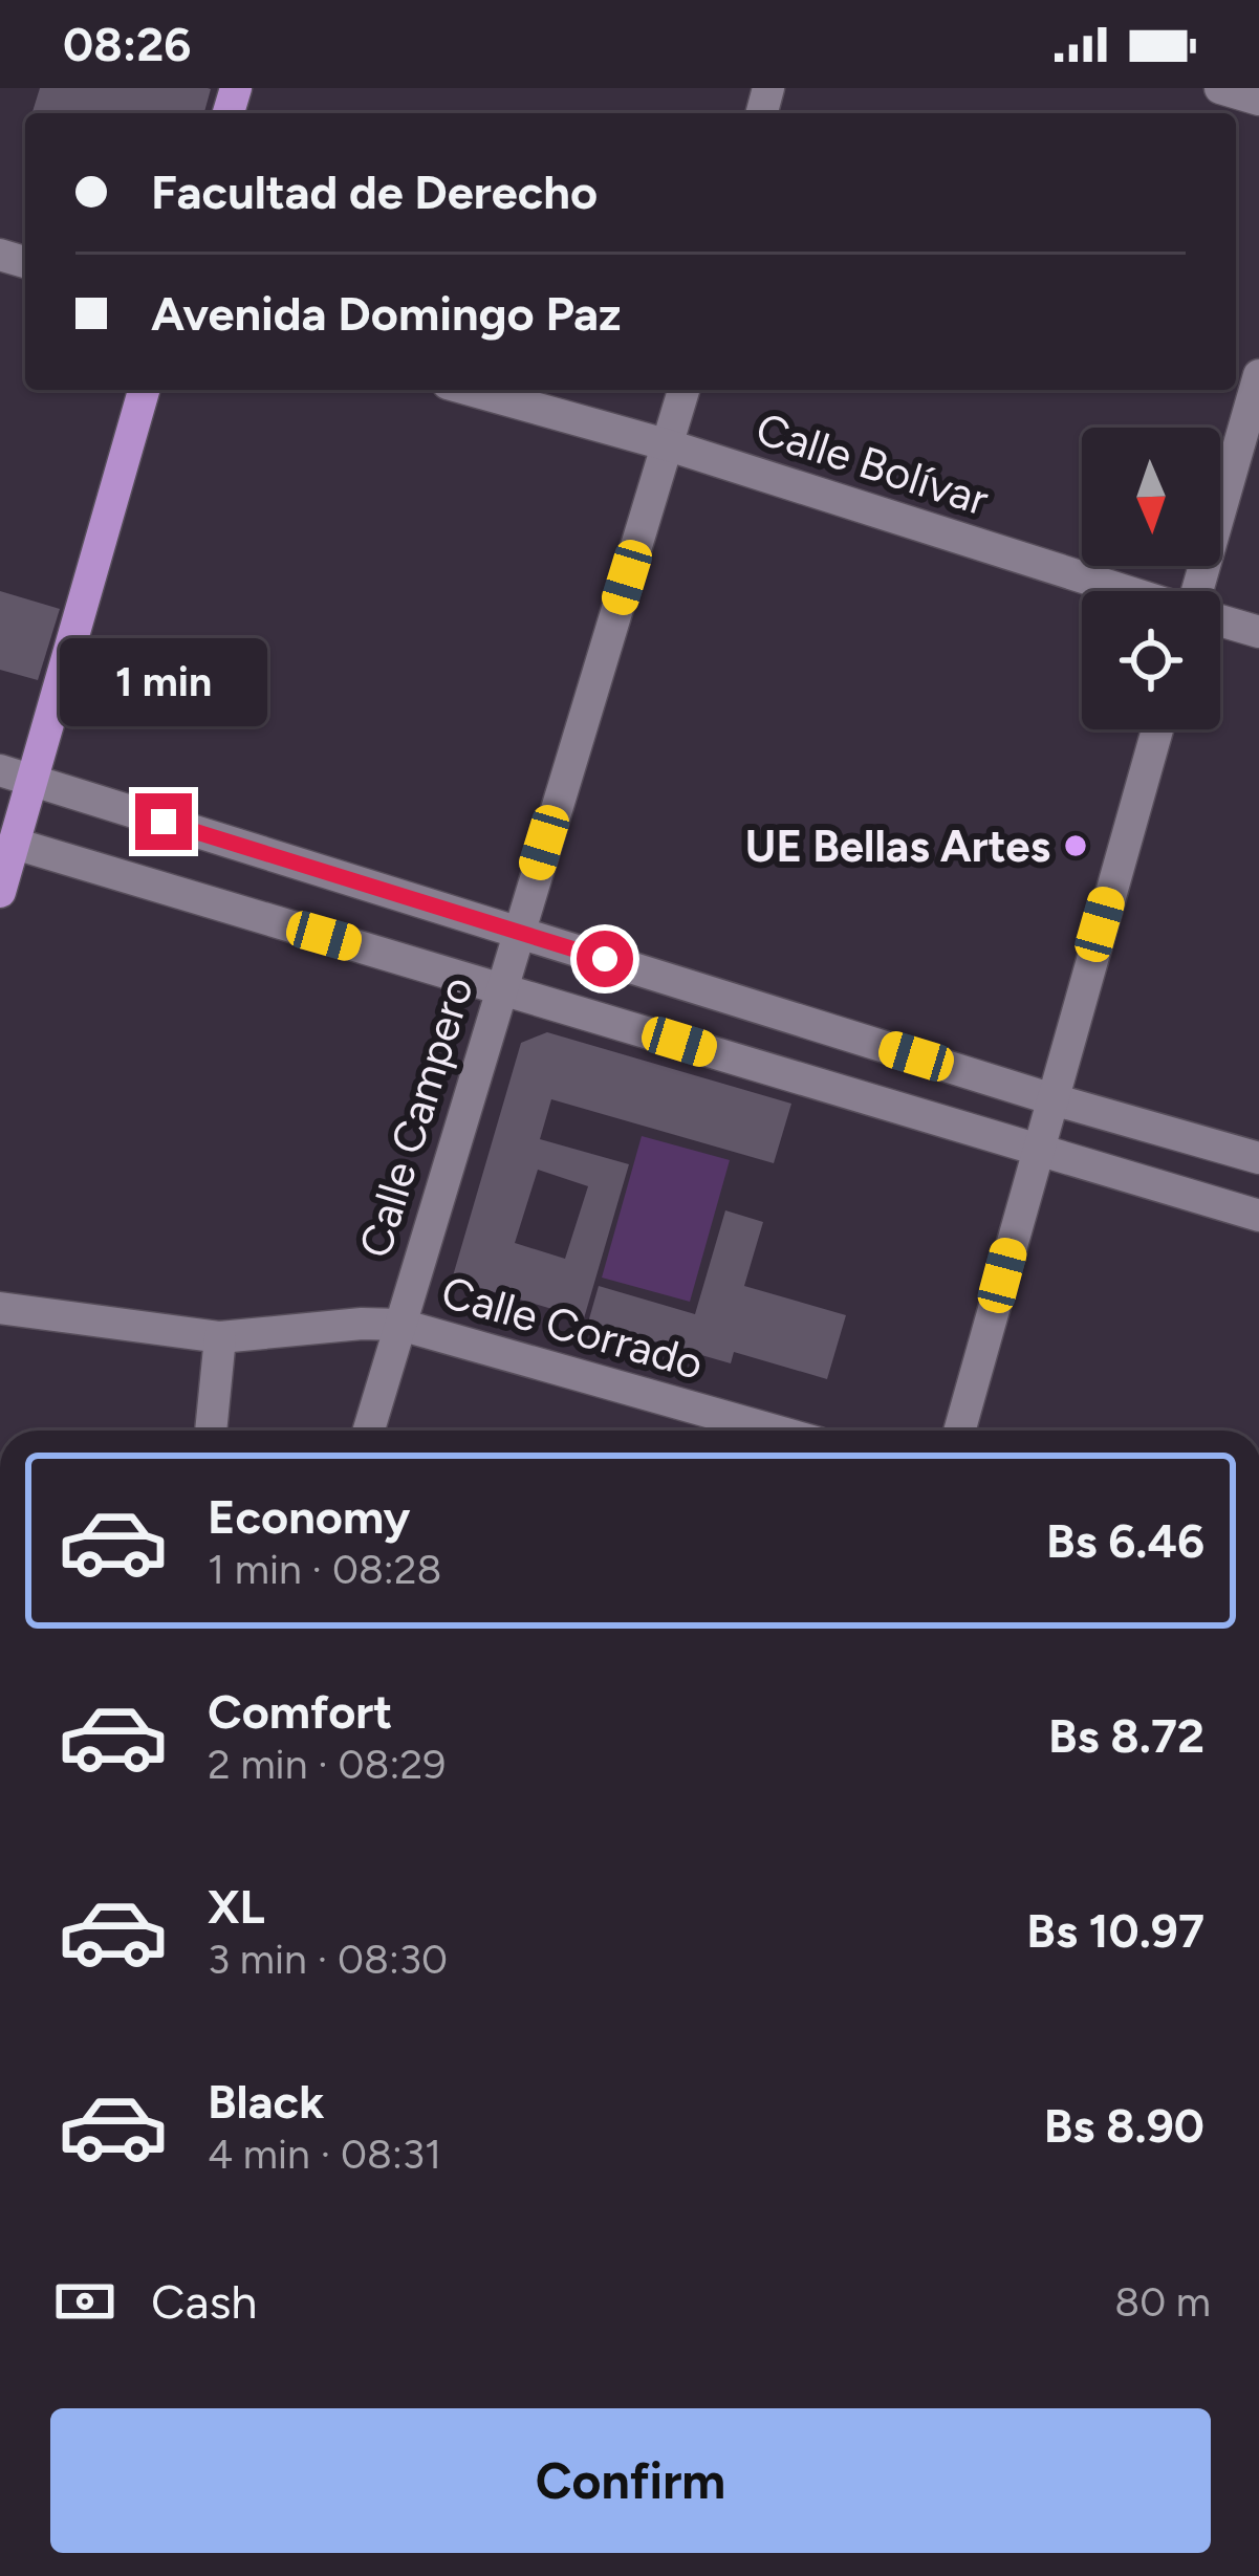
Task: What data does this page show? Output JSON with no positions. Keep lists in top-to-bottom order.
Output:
{
  "streets": {
    "street": ["Calle Bolívar", "Calle Campero", "Calle Corrado"]
  },
  "crossings": [
    ["Calle Bolívar", "Calle Campero"],
    ["Calle Campero", "Calle Corrado"]
  ],
  "places": ["UE Bellas Artes"],
  "north": "bottom",
  "page": {
    "status": "08:26",
    "banner": ["Facultad de Derecho", "Avenida Domingo Paz"],
    "bubble": "1 min",
    "list": [
      {
        "name": "Economy",
        "note": "1 min · 08:28",
        "value": "Bs 6.46"
      },
      {
        "name": "Comfort",
        "note": "2 min · 08:29",
        "value": "Bs 8.72"
      },
      {
        "name": "XL",
        "note": "3 min · 08:30",
        "value": "Bs 10.97"
      },
      {
        "name": "Black",
        "note": "4 min · 08:31",
        "value": "Bs 8.90"
      }
    ],
    "pay": ["Cash", "80 m"],
    "buttons": "Confirm"
  }
}
